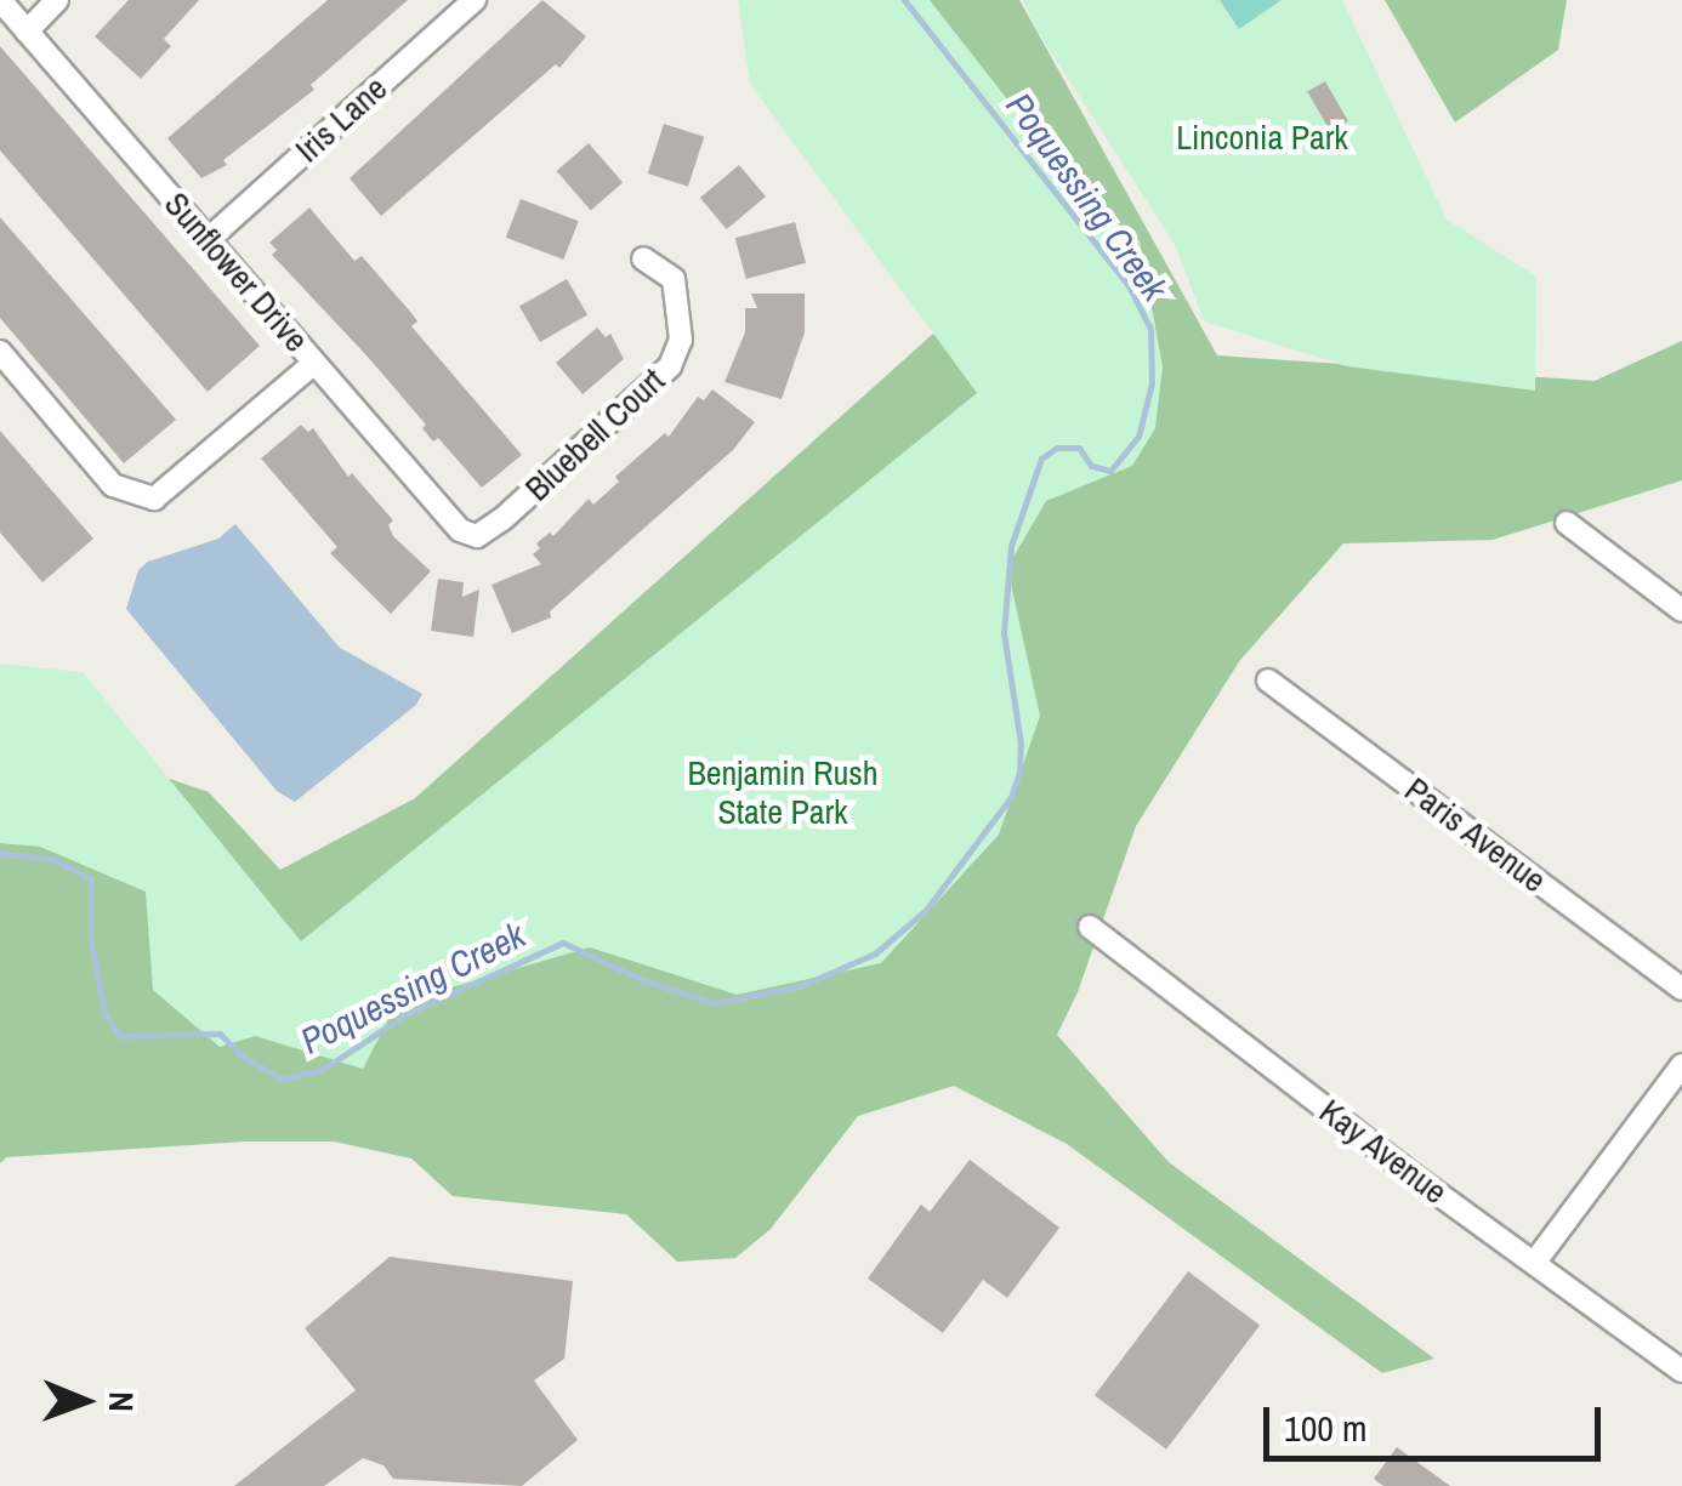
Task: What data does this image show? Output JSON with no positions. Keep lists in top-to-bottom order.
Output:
{
  "streets": {
    "street": [
      "Iris Lane",
      "Sunflower Drive",
      "Bluebell Court",
      "Paris Avenue",
      "Kay Avenue"
    ]
  },
  "crossings": [
    ["Iris Lane", "Sunflower Drive"],
    ["Sunflower Drive", "Bluebell Court"]
  ],
  "water": ["Poquessing Creek"],
  "parks": ["Linconia Park", "Benjamin Rush State Park"],
  "scale_bar": "100 m",
  "north": "right"
}
